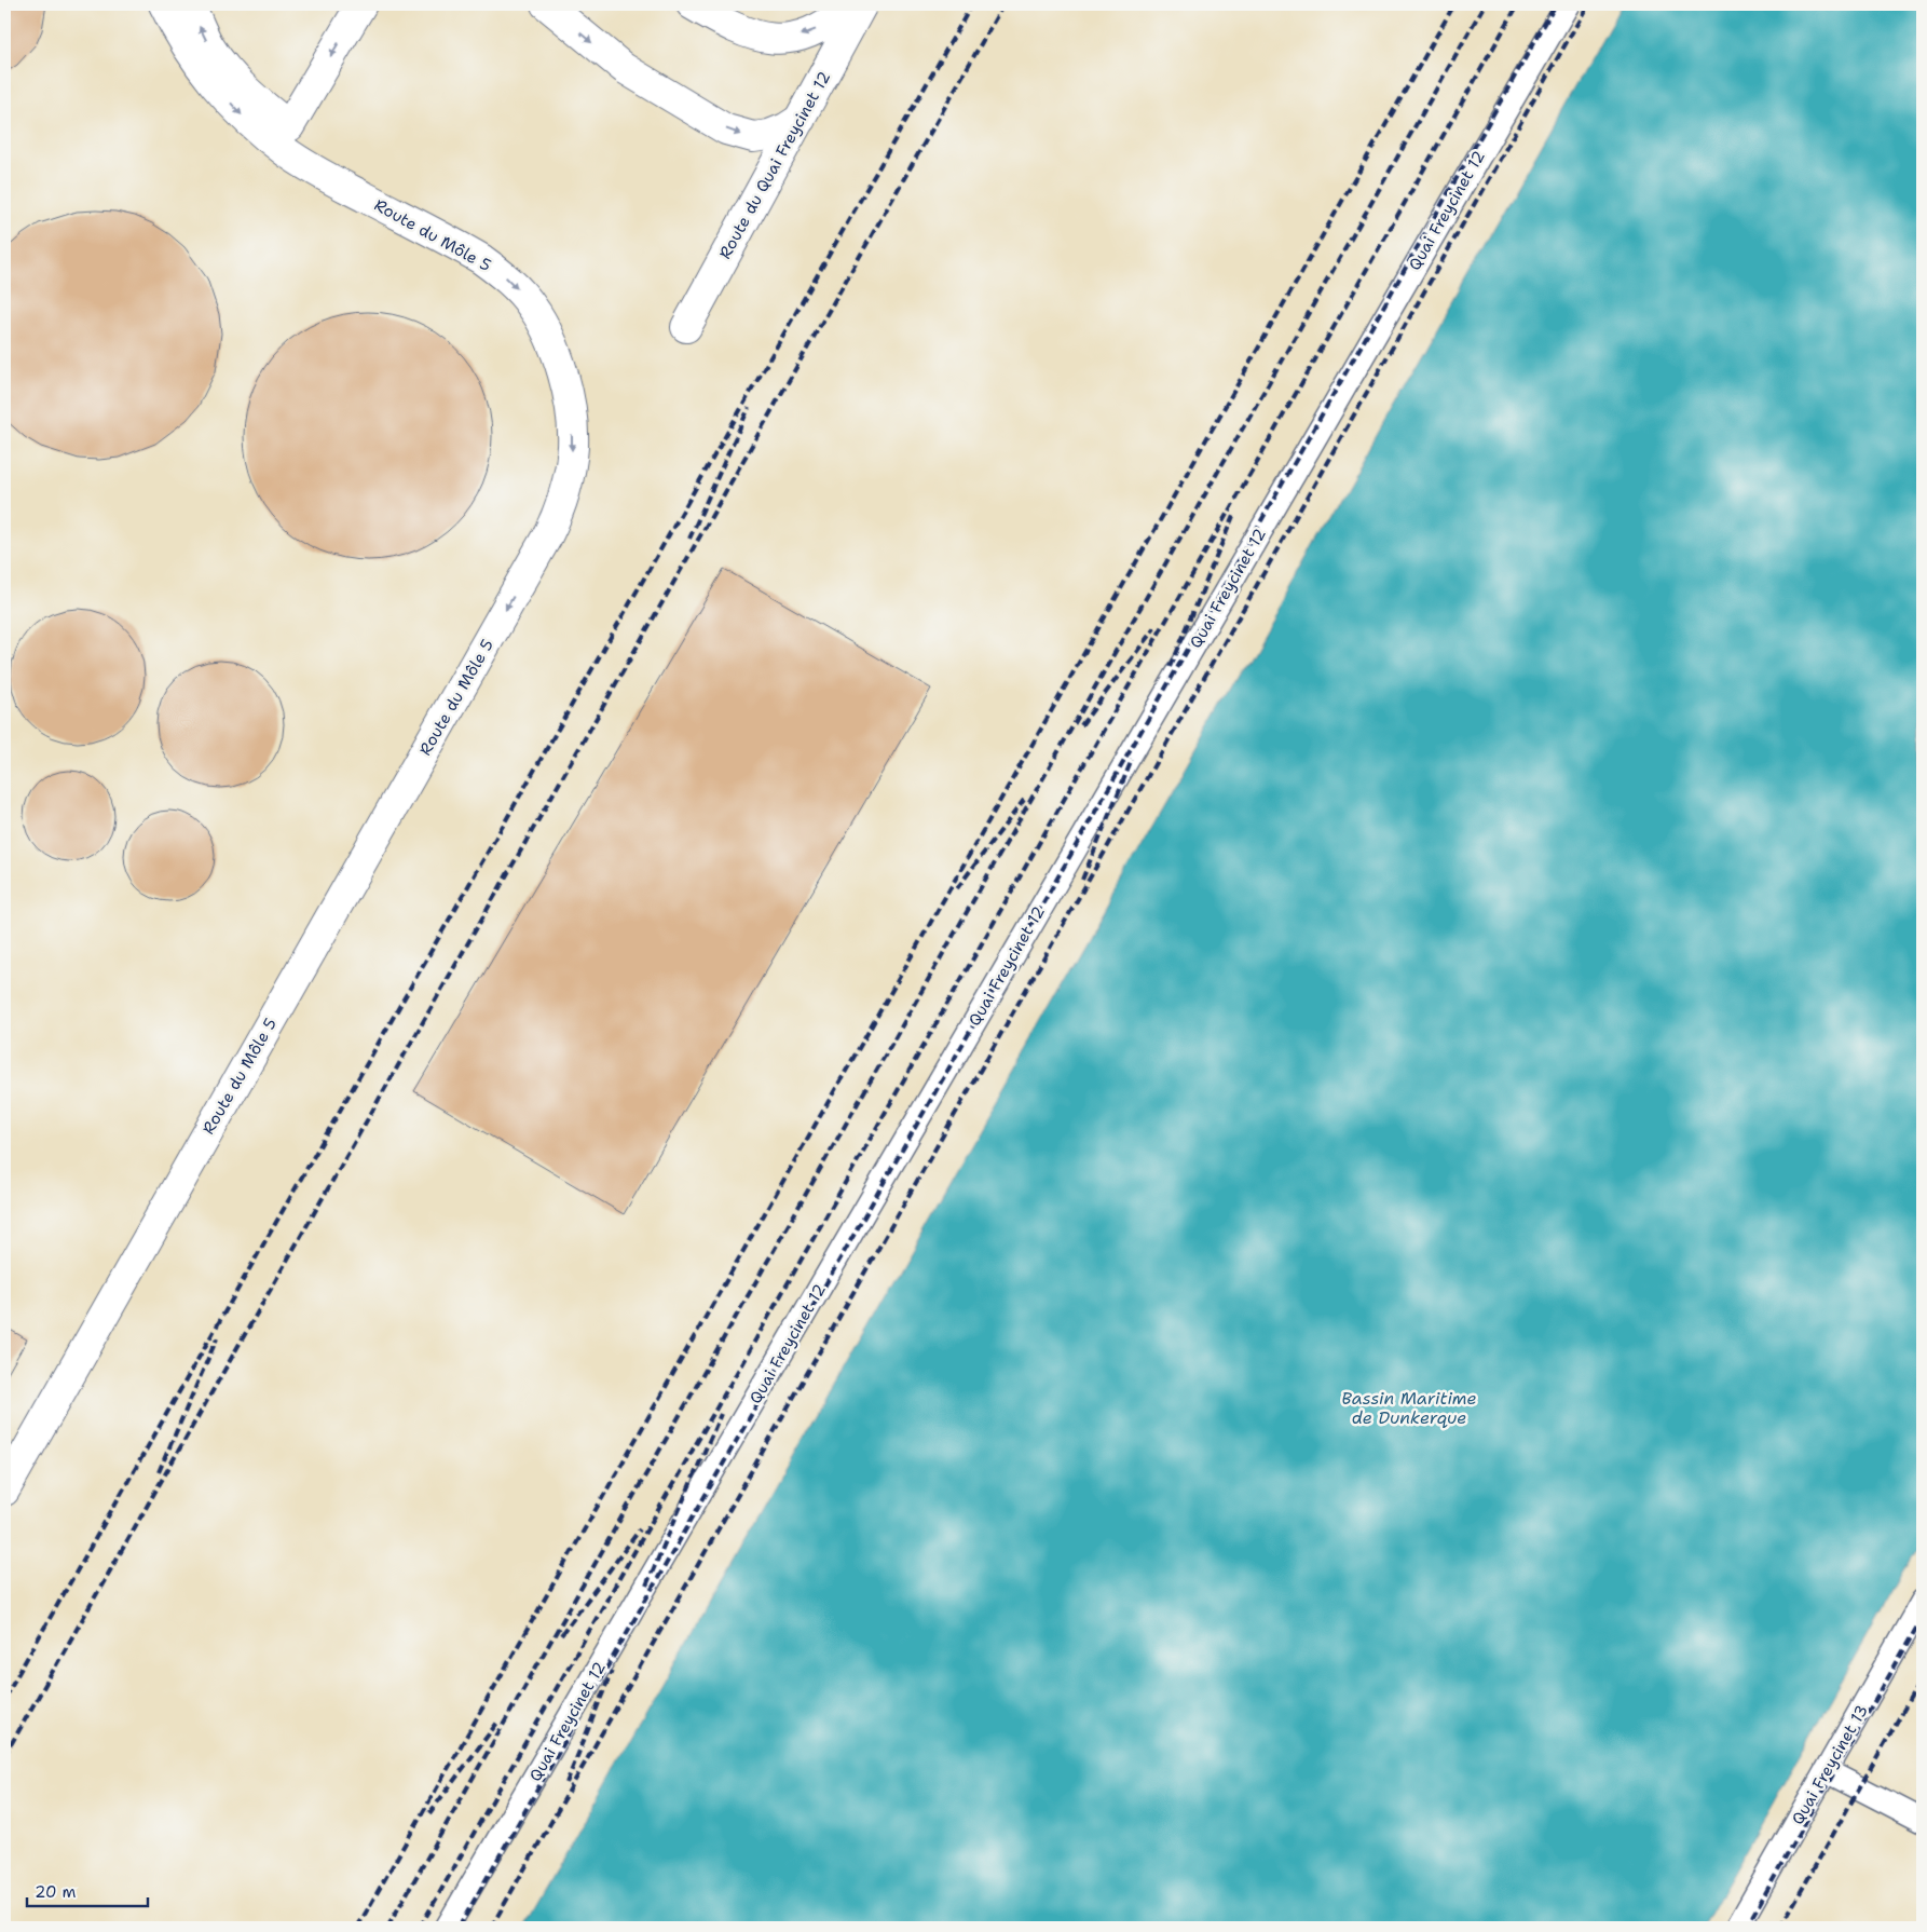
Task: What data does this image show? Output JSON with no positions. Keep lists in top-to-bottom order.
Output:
{
  "streets": {
    "street": ["Route du Quai Freycinet 12", "Route du Môle 5"],
    "lane": ["Quai Freycinet 12", "Quai Freycinet 13"]
  },
  "one_way": ["Route du Môle 5"],
  "water": ["Bassin Maritime de Dunkerque"],
  "scale_bar": "20 m"
}
